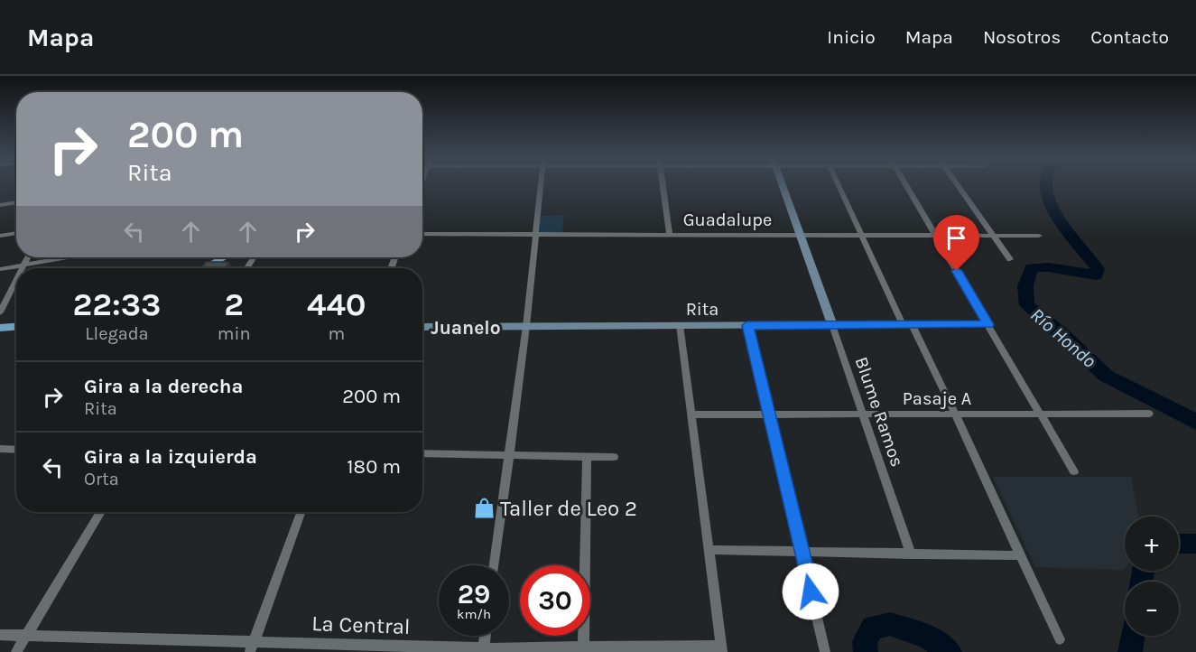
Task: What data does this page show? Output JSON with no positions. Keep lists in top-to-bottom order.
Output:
{
  "streets": {
    "street": [
      "Guadalupe",
      "Rita",
      "Pasaje A",
      "Blume Ramos",
      "La Central"
    ]
  },
  "crossings": [
    ["Guadalupe", "Blume Ramos"],
    ["Rita", "Blume Ramos"],
    ["Pasaje A", "Blume Ramos"]
  ],
  "districts": ["Juanelo"],
  "water": ["Río Hondo"],
  "places": {
    "shop": ["Taller de Leo 2"]
  },
  "page": {
    "header": "Mapa",
    "nav": [
      "Inicio",
      "Mapa",
      "Nosotros",
      "Contacto"
    ],
    "turn": ["200 m", "Rita"],
    "eta": [
      "22:33",
      "Llegada",
      "2",
      "min",
      "440",
      "m"
    ],
    "list": [
      {
        "name": "Gira a la derecha",
        "note": "Rita",
        "value": "200 m"
      },
      {
        "name": "Gira a la izquierda",
        "note": "Orta",
        "value": "180 m"
      }
    ],
    "map_buttons": ["+", "−"],
    "speed": "29 km/h",
    "limit": "30"
  }
}
